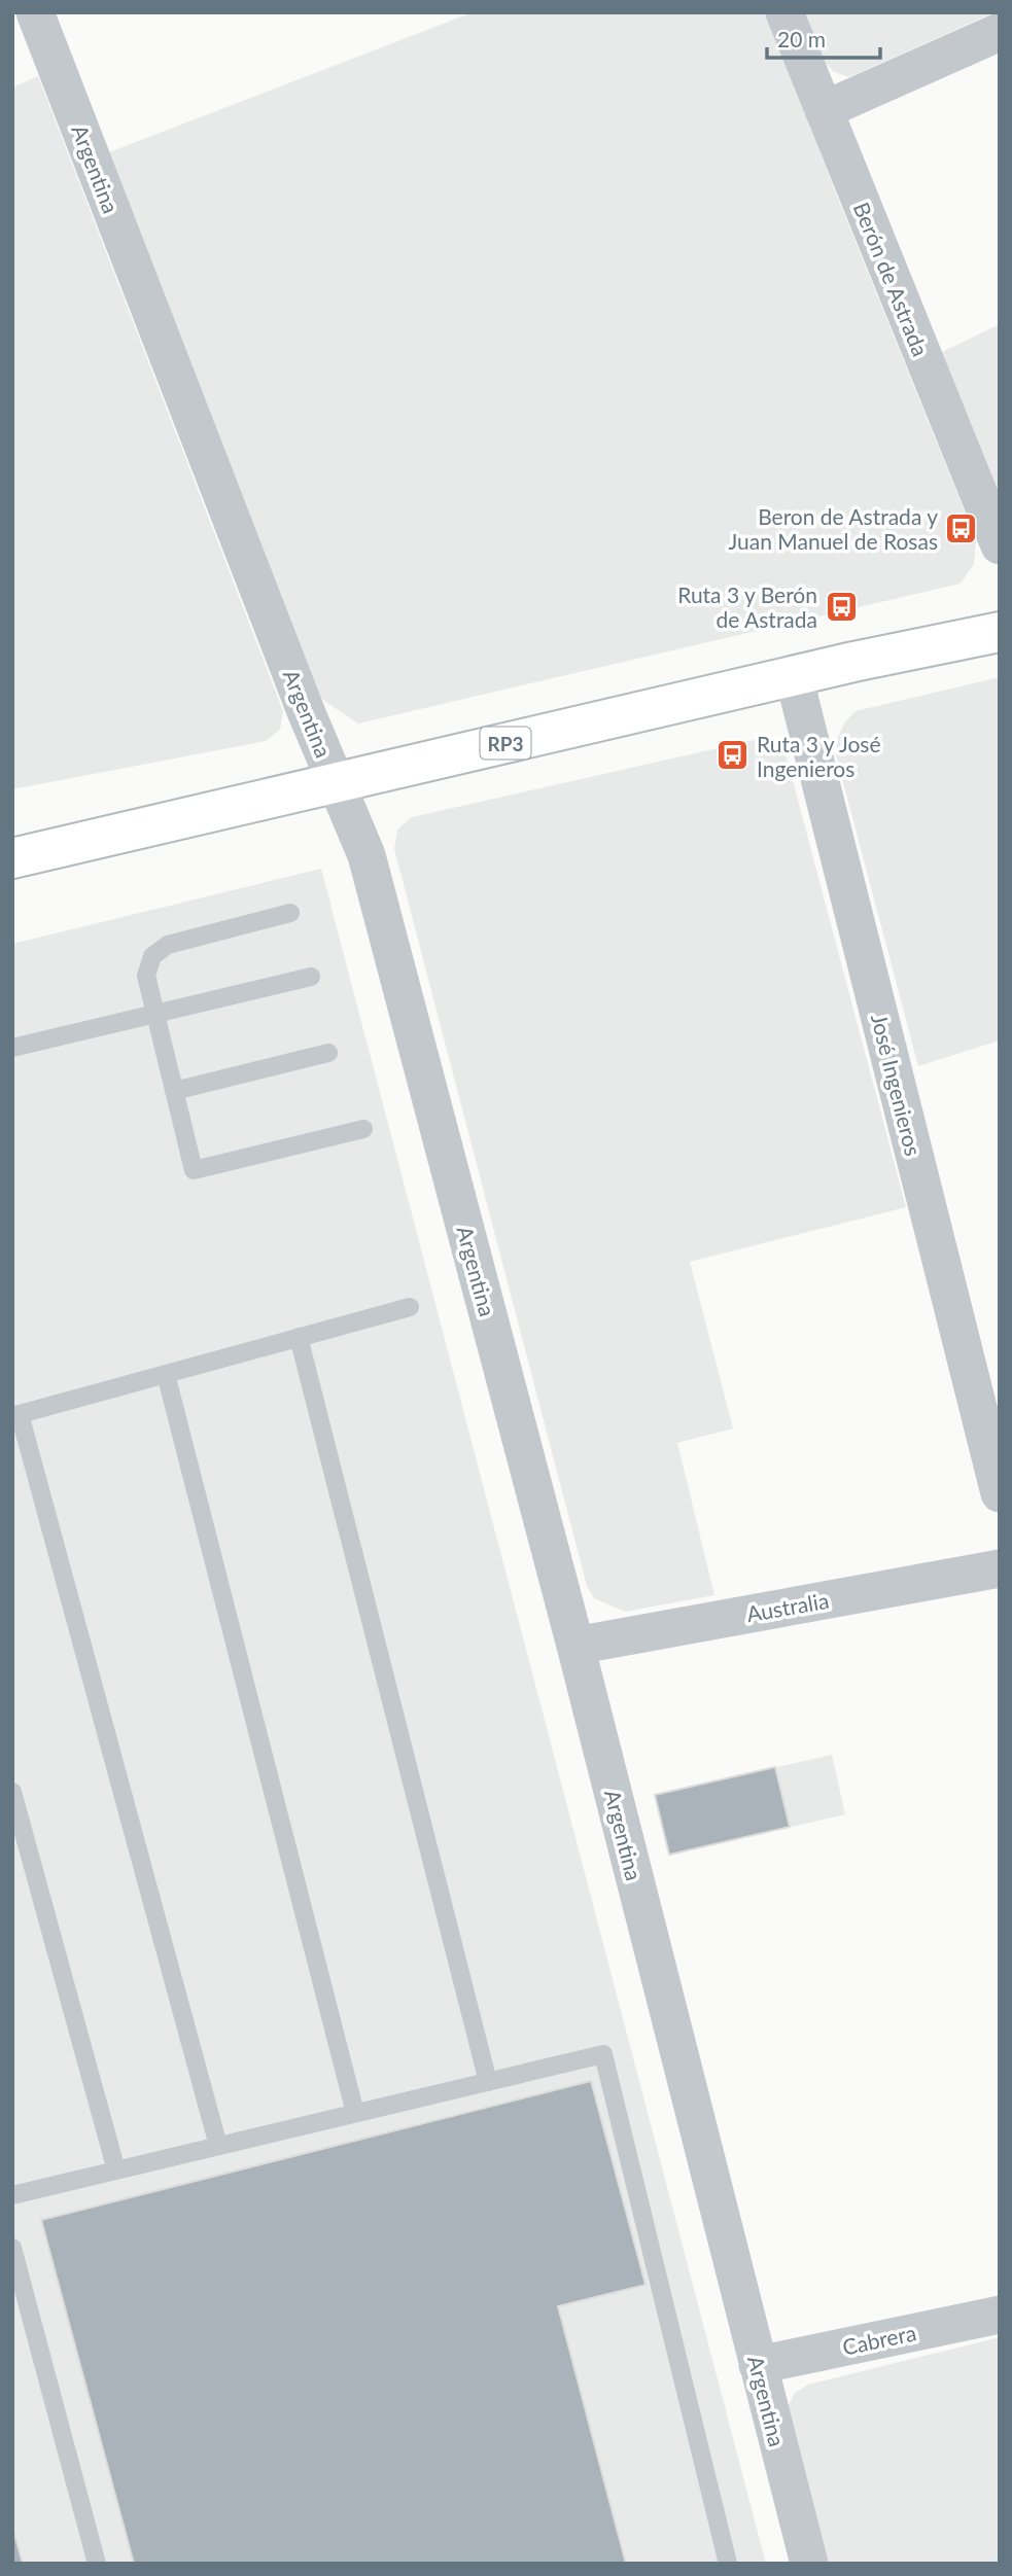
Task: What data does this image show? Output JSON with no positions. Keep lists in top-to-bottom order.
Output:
{
  "streets": {
    "highway": ["RP3"],
    "street": [
      "Argentina",
      "Berón de Astrada",
      "José Ingenieros",
      "Australia",
      "Cabrera"
    ]
  },
  "crossings": [
    ["Argentina", "RP3"],
    ["Argentina", "Australia"],
    ["Argentina", "Cabrera"],
    ["RP3", "José Ingenieros"]
  ],
  "places": {
    "bus stop": ["Beron de Astrada y Juan Manuel de Rosas", "Ruta 3 y Berón de Astrada", "Ruta 3 y José Ingenieros"]
  },
  "scale_bar": "20 m"
}
